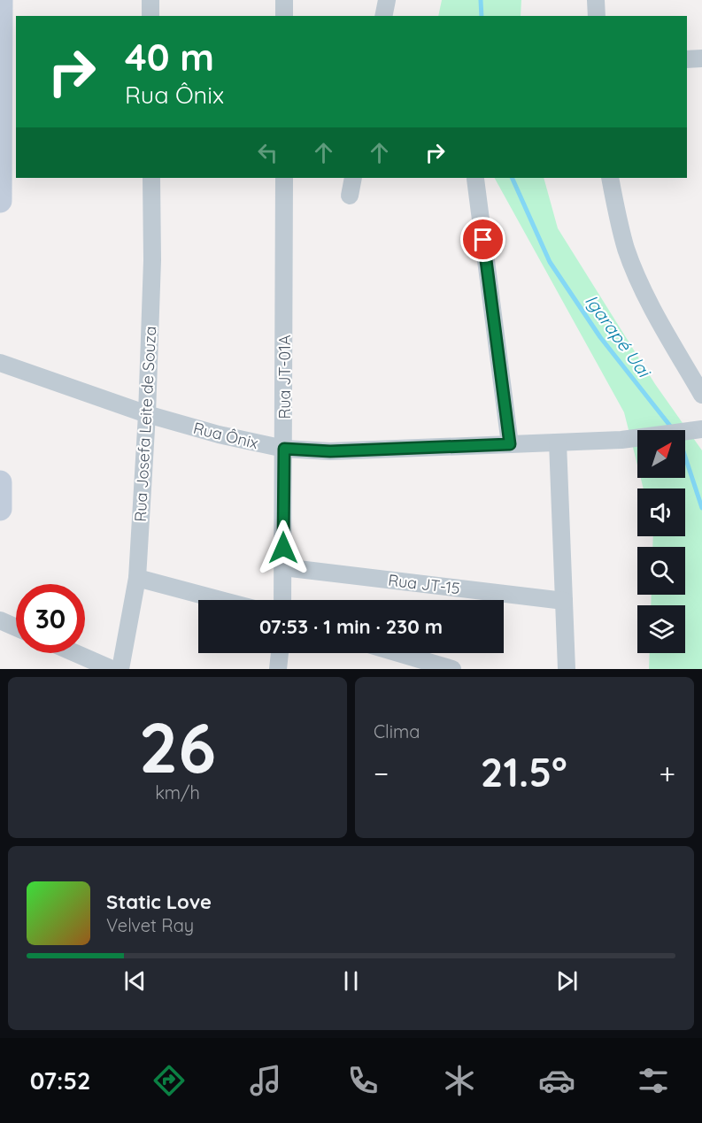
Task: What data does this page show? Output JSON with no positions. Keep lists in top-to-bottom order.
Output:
{
  "streets": {
    "street": [
      "Rua JT-01A",
      "Rua Josefa Leite de Souza",
      "Rua Ônix",
      "Rua JT-15"
    ]
  },
  "crossings": [
    ["Rua JT-01A", "Rua Ônix"],
    ["Rua JT-01A", "Rua JT-15"],
    ["Rua Josefa Leite de Souza", "Rua Ônix"]
  ],
  "water": ["Igarapé Uai"],
  "north": "top right",
  "page": {
    "turn": ["40 m", "Rua Ônix"],
    "limit": "30",
    "trip": "07:53 · 1 min · 230 m",
    "tile": [
      ["26", "km/h"],
      "Clima"
    ],
    "heat": ["−", "21.5°", "+"],
    "song": ["Static Love", "Velvet Ray"],
    "tabs": "07:52"
  }
}
